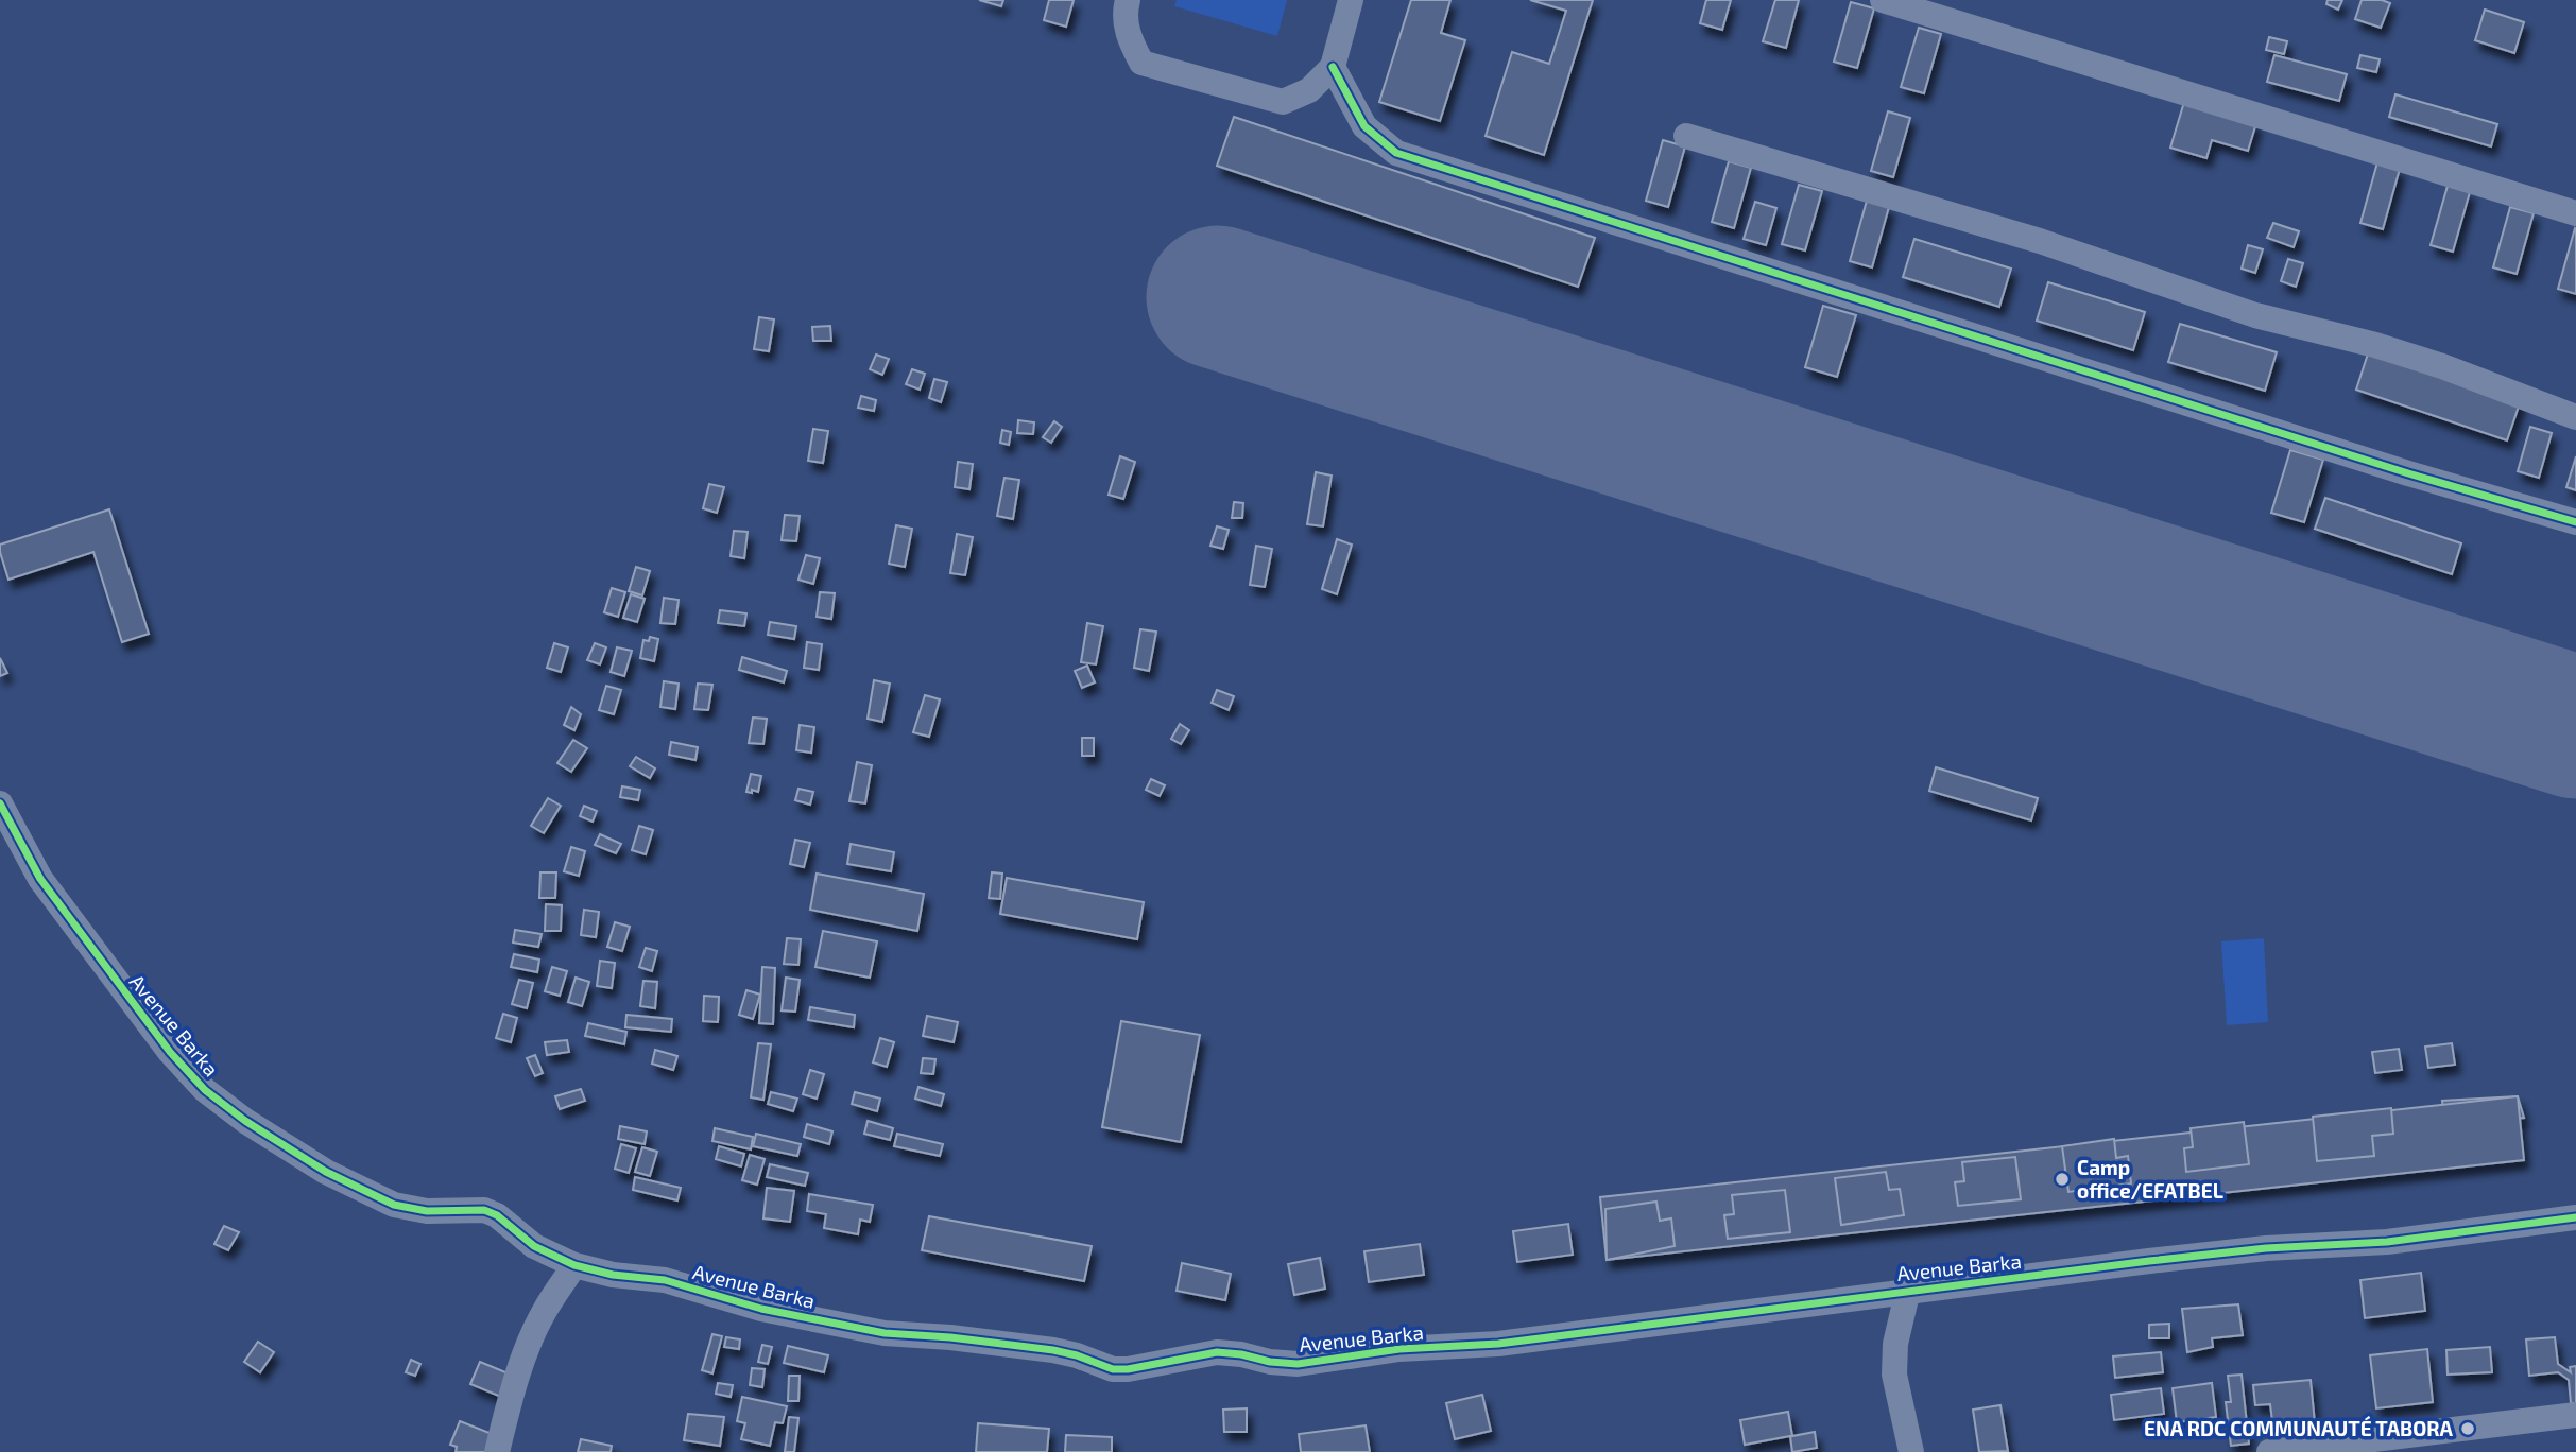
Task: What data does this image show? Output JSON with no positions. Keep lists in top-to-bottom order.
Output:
{
  "streets": {
    "street": ["Avenue Barka"]
  },
  "places": ["Camp office/EFATBEL", "ENA RDC COMMUNAUTÉ TABORA"]
}
